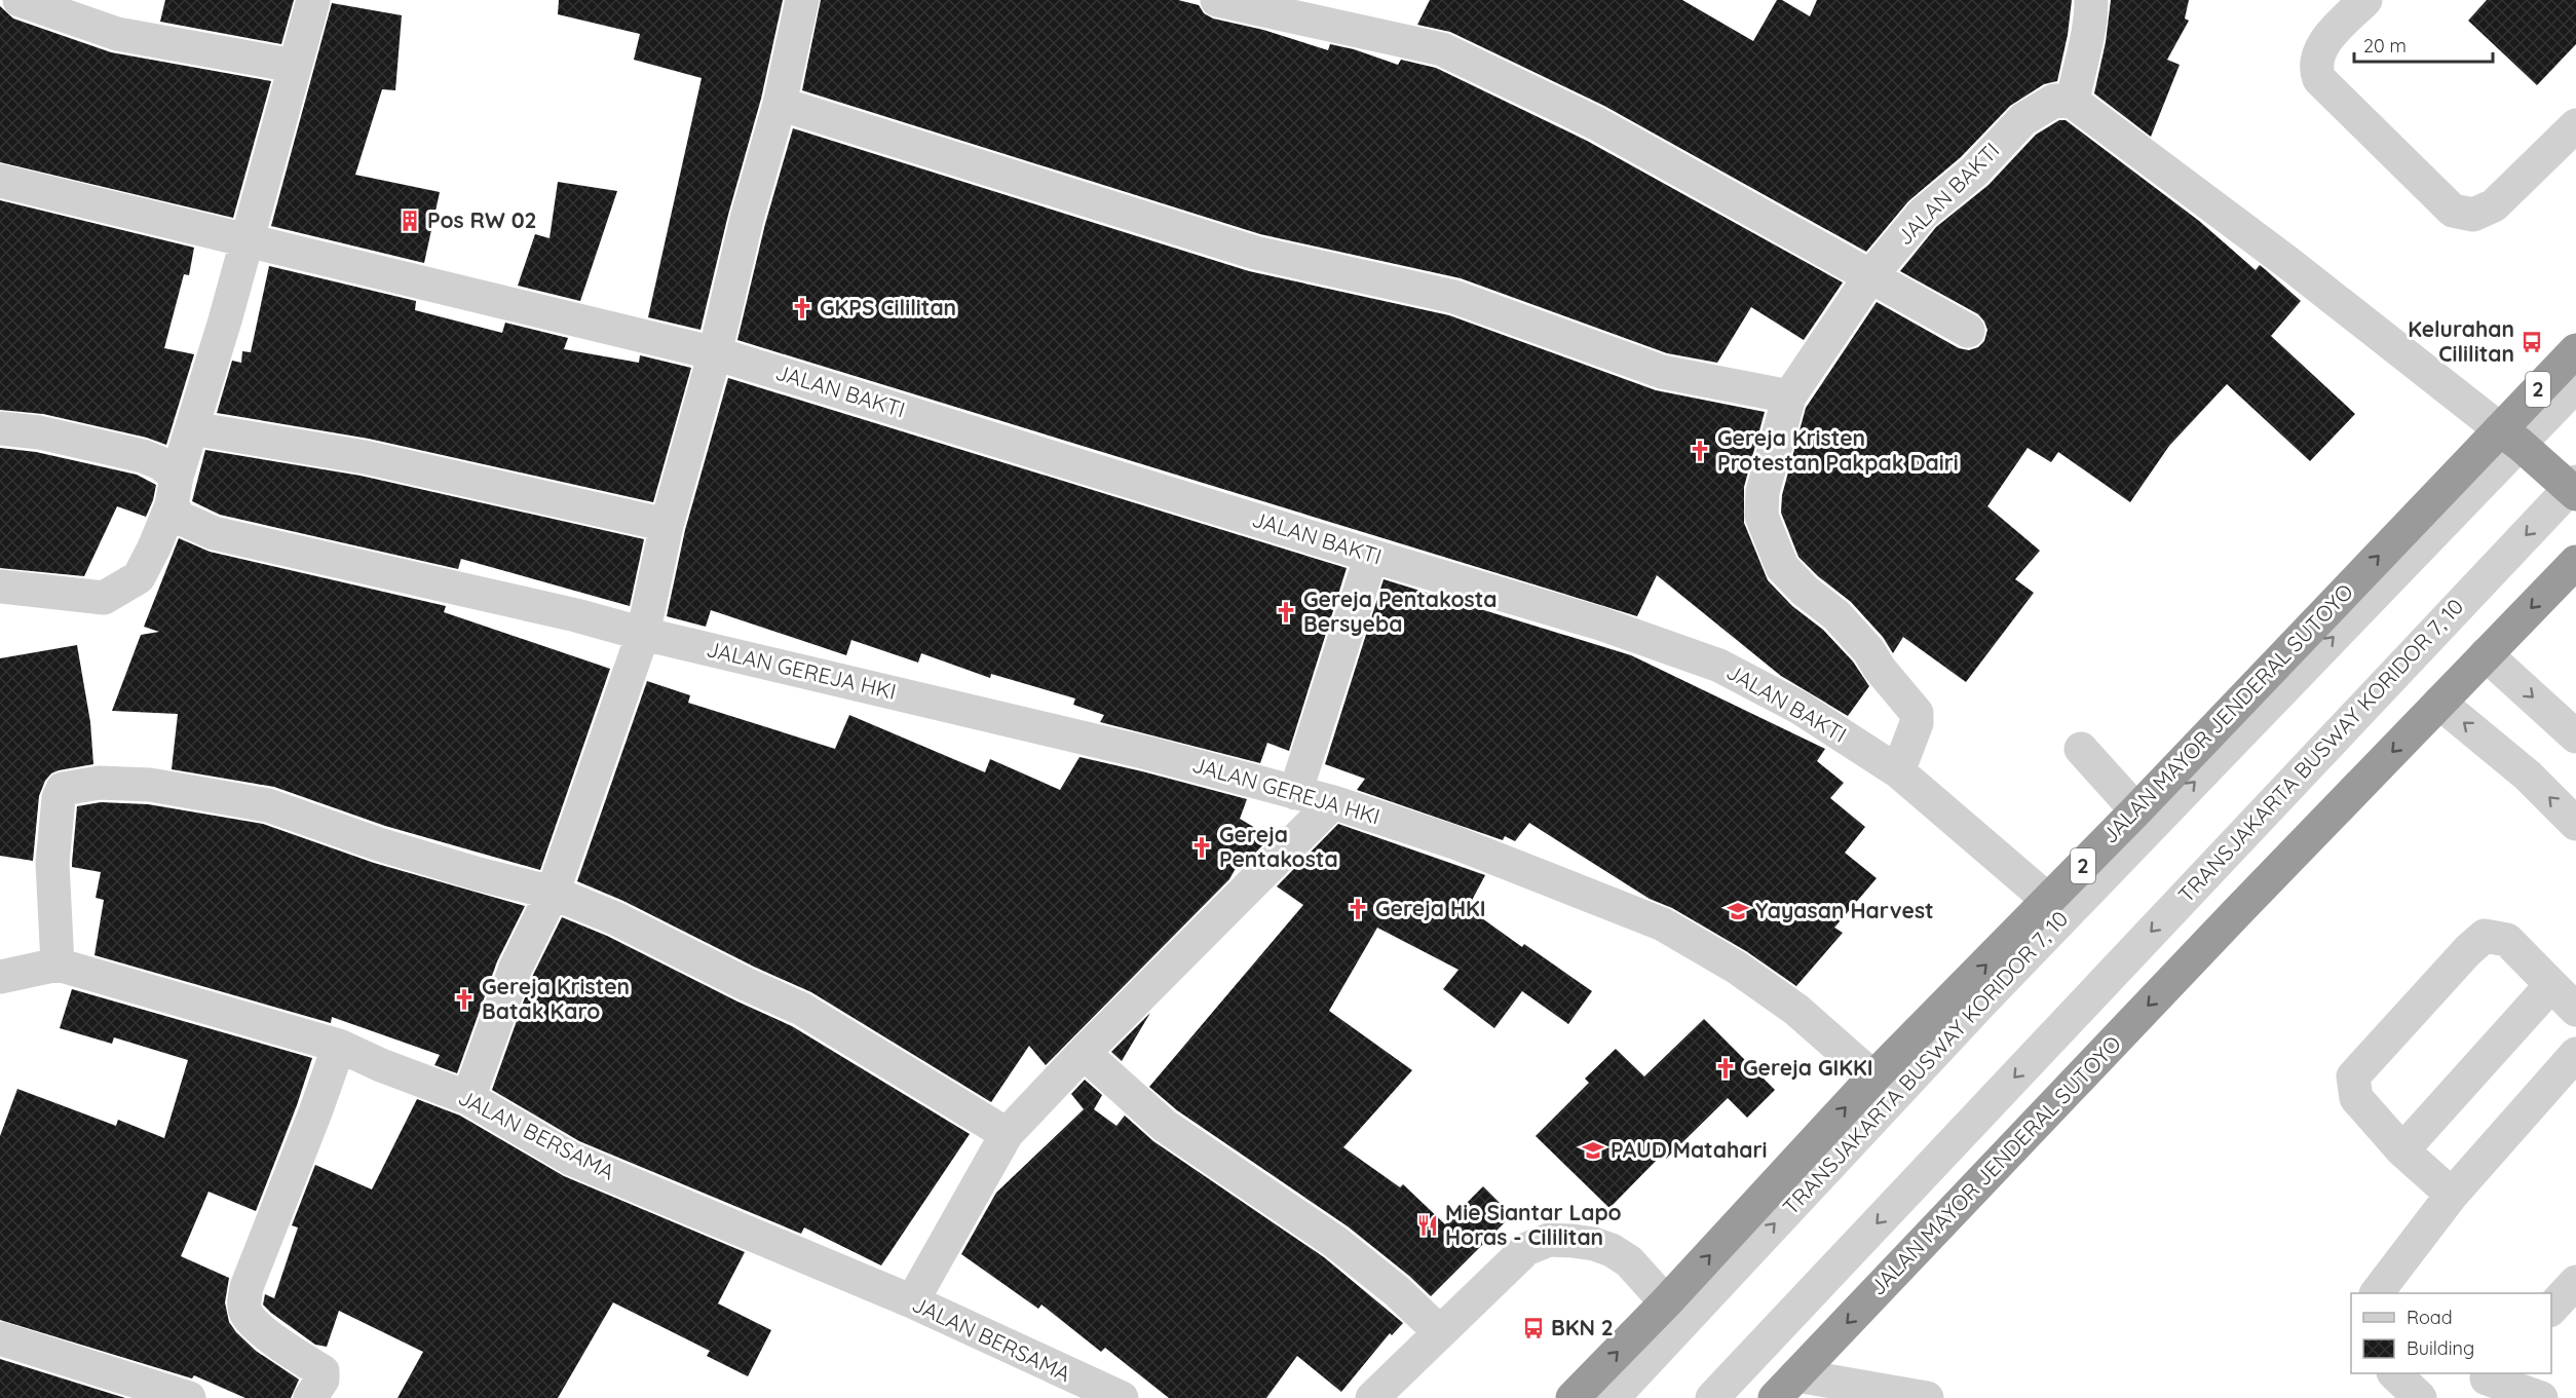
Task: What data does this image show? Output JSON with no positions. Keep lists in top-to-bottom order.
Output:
{
  "streets": {
    "highway": ["2", "JALAN MAYOR JENDERAL SUTOYO"],
    "street": [
      "JALAN BAKTI",
      "JALAN GEREJA HKI",
      "TRANSJAKARTA BUSWAY KORIDOR 7, 10",
      "JALAN BERSAMA"
    ]
  },
  "crossings": [
    ["JALAN BAKTI", "JALAN MAYOR JENDERAL SUTOYO"],
    ["JALAN GEREJA HKI", "JALAN MAYOR JENDERAL SUTOYO"],
    ["JALAN MAYOR JENDERAL SUTOYO", "TRANSJAKARTA BUSWAY KORIDOR 7, 10"]
  ],
  "places": {
    "building": ["Pos RW 02"],
    "church": [
      "GKPS Cililitan",
      "Gereja Kristen Protestan Pakpak Dairi",
      "Gereja Pentakosta Bersyeba",
      "Gereja Pentakosta",
      "Gereja HKI",
      "Gereja Kristen Batak Karo",
      "Gereja GIKKI"
    ],
    "bus stop": ["Kelurahan Cililitan", "BKN 2"],
    "school or university": ["Yayasan Harvest", "PAUD Matahari"],
    "restaurant": ["Mie Siantar Lapo Horas - Cililitan"]
  },
  "legend": ["Road", "Building"],
  "scale_bar": "20 m"
}
